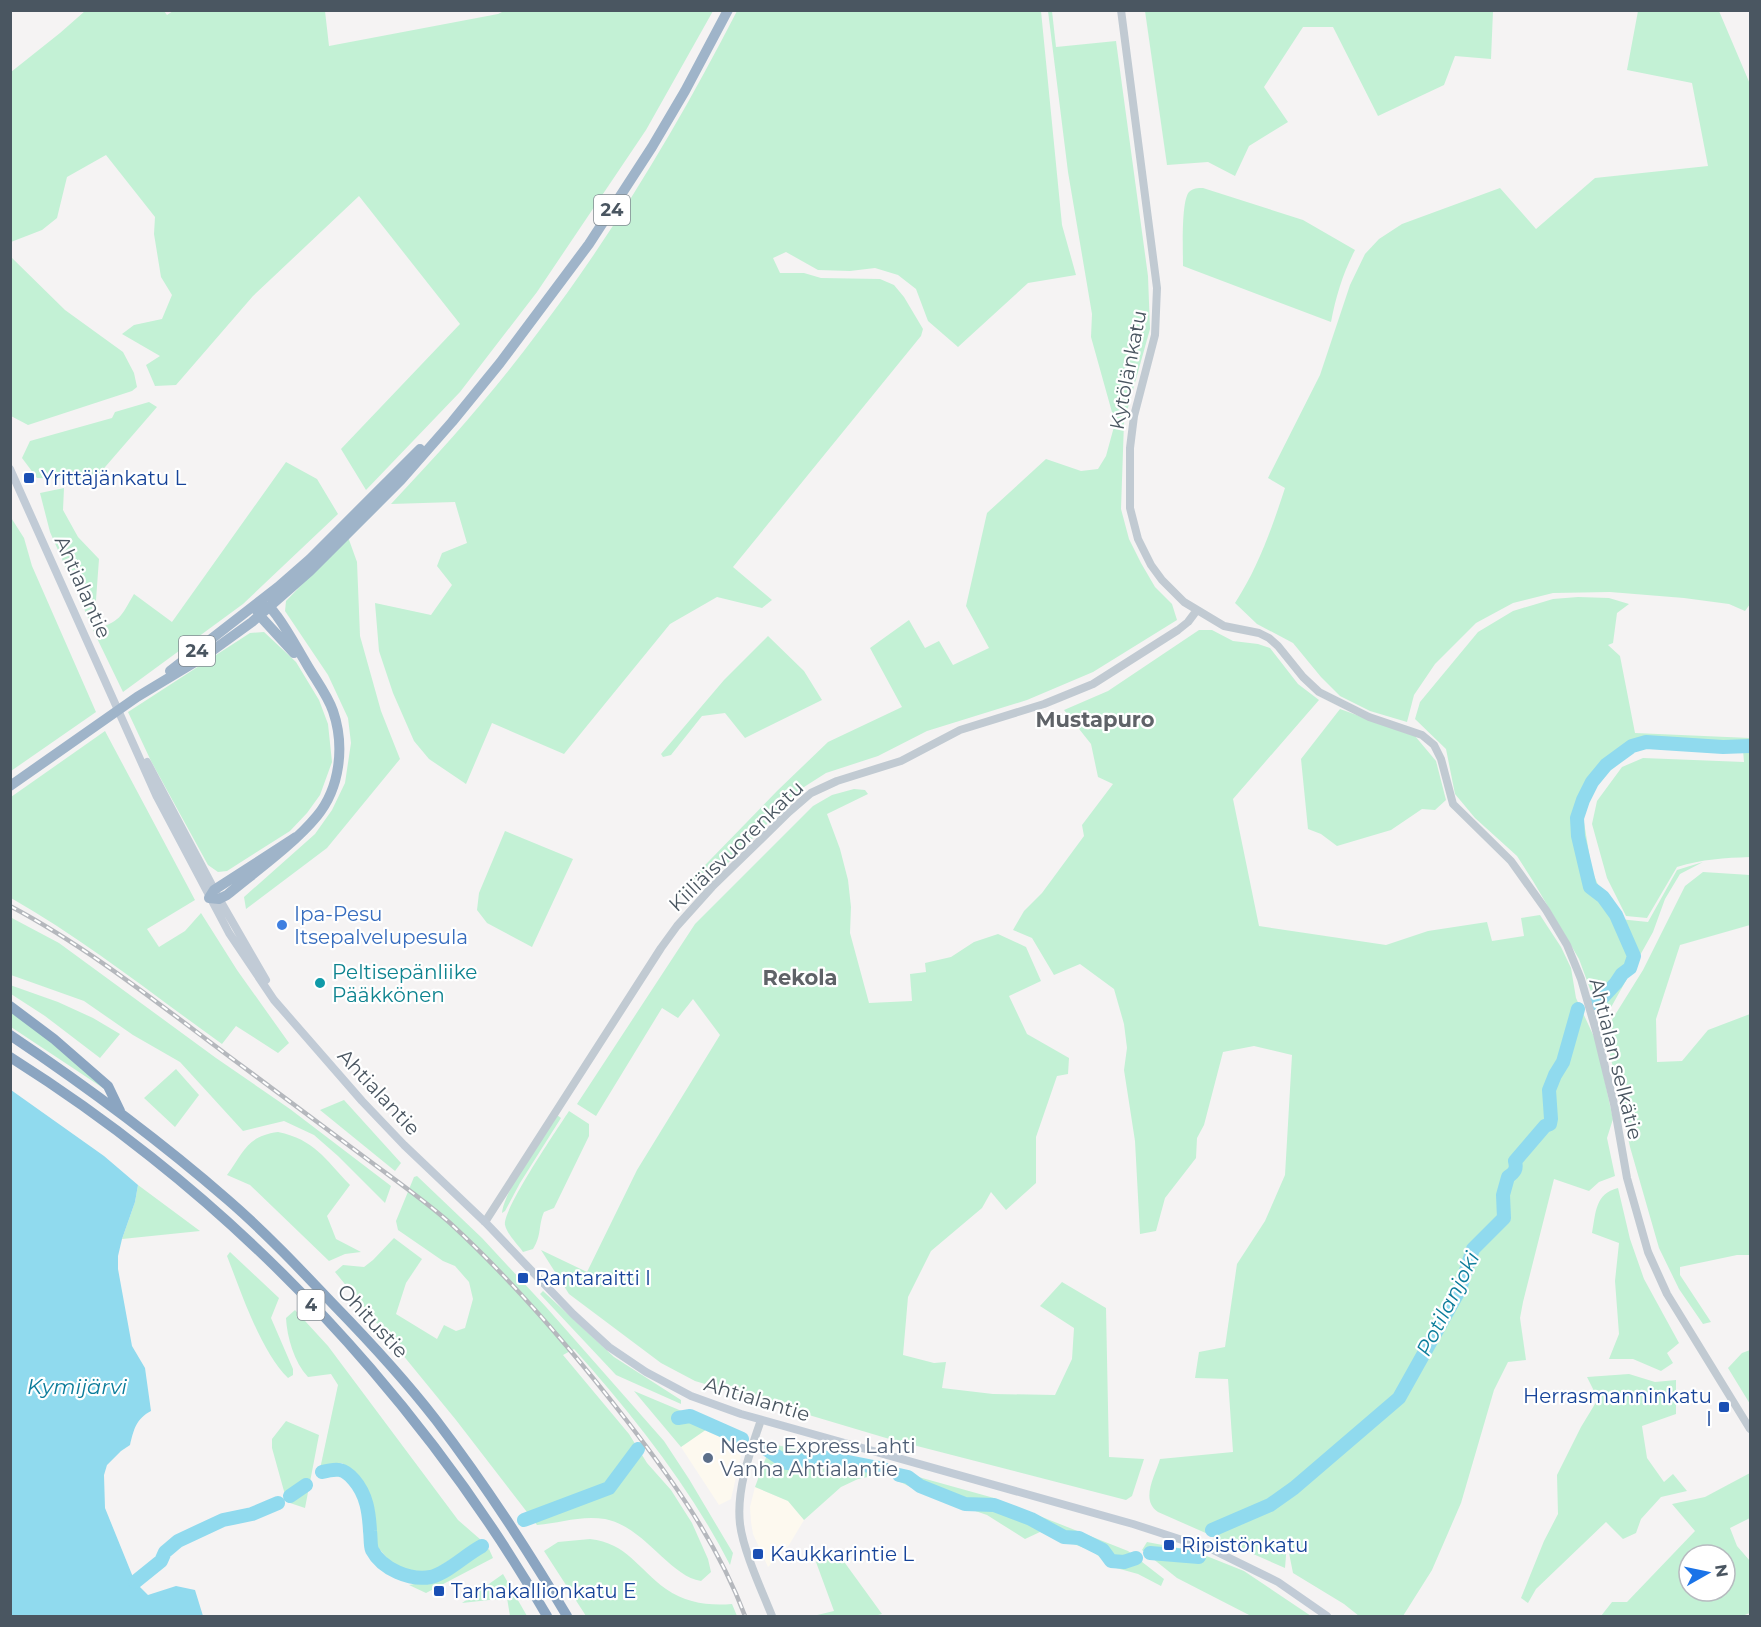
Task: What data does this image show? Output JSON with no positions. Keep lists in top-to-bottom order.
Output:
{
  "streets": {
    "highway": ["24", "4", "Ohitustie"],
    "main road": ["Ahtialantie"],
    "street": ["Kytölänkatu", "Kiiliäisvuorenkatu", "Ahtialan selkätie"]
  },
  "crossings": [
    ["Kytölänkatu", "Kiiliäisvuorenkatu"],
    ["Kytölänkatu", "Ahtialan selkätie"],
    ["Ahtialantie", "Kiiliäisvuorenkatu"]
  ],
  "districts": ["Mustapuro", "Rekola"],
  "water": ["Potilanjoki", "Kymijärvi"],
  "places": {
    "transit": [
      "Yrittäjänkatu L",
      "Rantaraitti I",
      "Herrasmanninkatu I",
      "Ripistönkatu",
      "Kaukkarintie L",
      "Tarhakallionkatu E"
    ],
    "other": ["Ipa-Pesu Itsepalvelupesula", "Peltisepänliike Pääkkönen", "Neste Express Lahti Vanha Ahtialantie"]
  },
  "north": "right"
}
